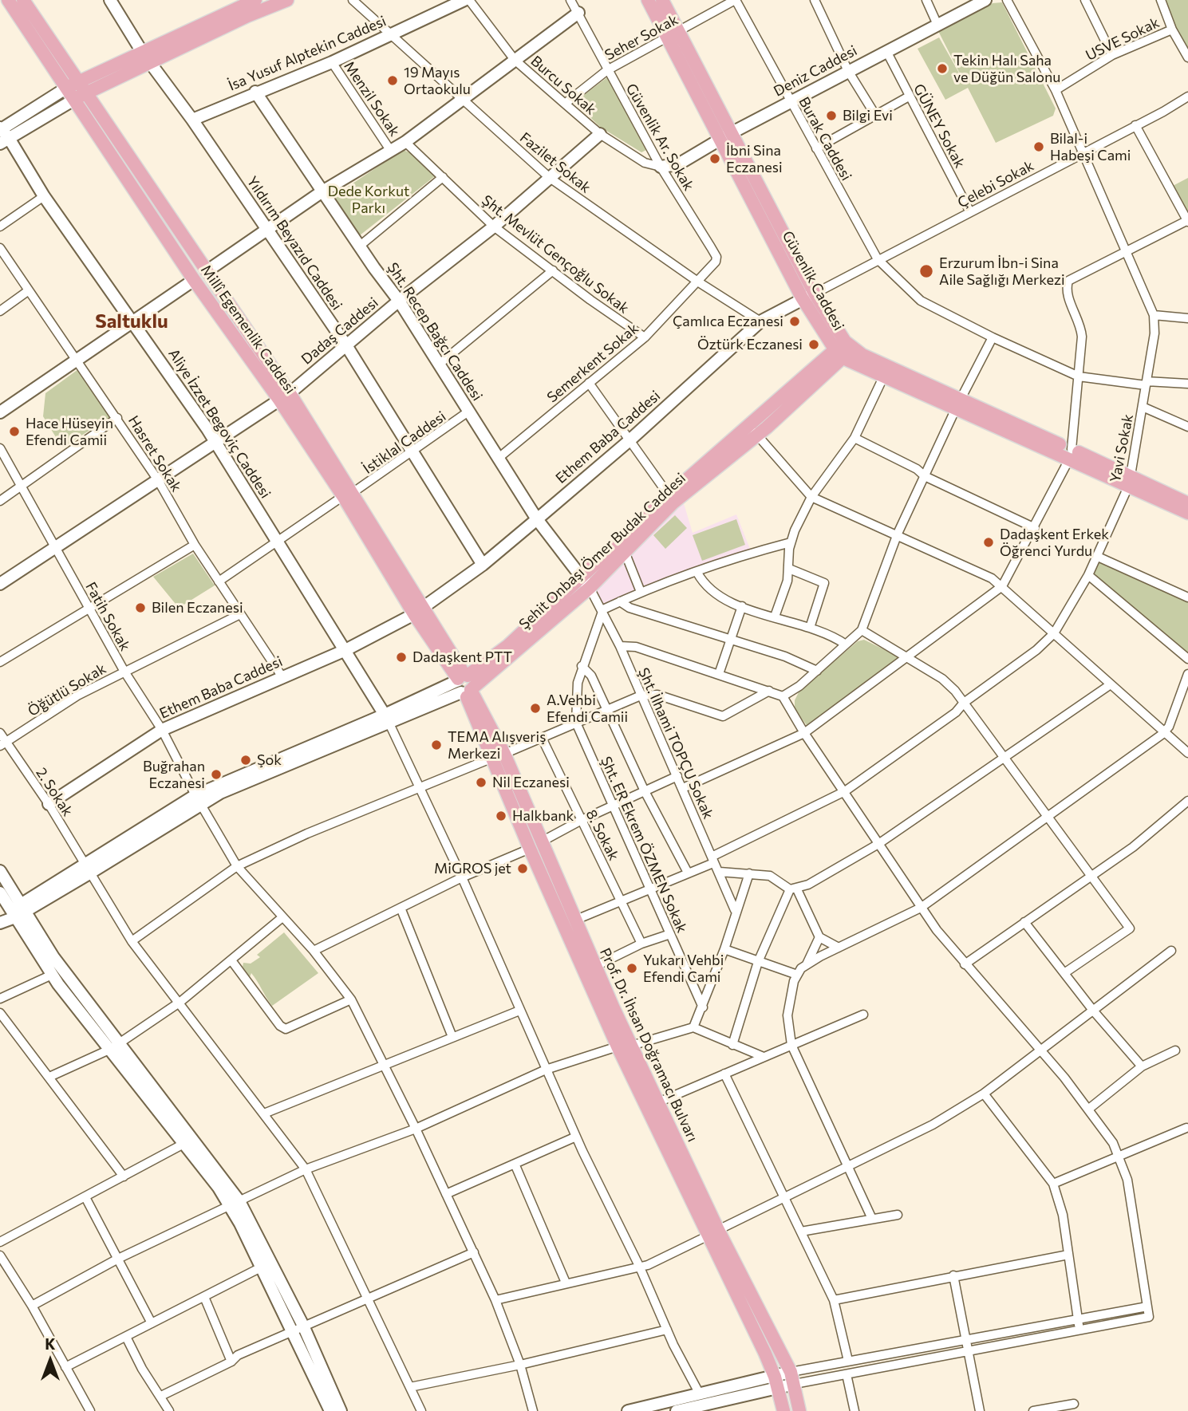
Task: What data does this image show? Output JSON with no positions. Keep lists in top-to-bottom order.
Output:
{
  "streets": {
    "main road": [
      "Güvenlik Caddesi",
      "Millî Egemenlik Caddesi",
      "Şehit Onbaşı Ömer Budak Caddesi",
      "Prof. Dr. İhsan Doğramacı Bulvarı"
    ],
    "street": [
      "Seher Sokak",
      "USVE Sokak",
      "İsa Yusuf Alptekin Caddesi",
      "Deniz Caddesi",
      "Burcu Sokak",
      "Menzil Sokak",
      "GÜNEY Sokak",
      "Güvenlik Ar. Sokak",
      "Burak Caddesi",
      "Fazilet Sokak",
      "Çelebi Sokak",
      "Yıldırım Beyazıd Caddesi",
      "Şht. Mevlüt Gençoğlu Sokak",
      "Dadaş Caddesi",
      "Şht. Recep Bağcı Caddesi",
      "Semerkent Sokak",
      "Aliye İzzet Begoviç Caddesi",
      "Ethem Baba Caddesi",
      "İstiklal Caddesi",
      "Yavi Sokak",
      "Hasret Sokak",
      "Fatih Sokak",
      "Öğütlü Sokak",
      "Şht. İlhami TOPÇU Sokak",
      "2. Sokak",
      "8. Sokak",
      "Şht. ER Ekrem ÖZMEN Sokak"
    ]
  },
  "crossings": [
    ["Seher Sokak", "Burcu Sokak"],
    ["Seher Sokak", "Güvenlik Ar. Sokak"],
    ["Seher Sokak", "Burak Caddesi"],
    ["Seher Sokak", "Güvenlik Caddesi"],
    ["USVE Sokak", "Yavi Sokak"],
    ["İsa Yusuf Alptekin Caddesi", "Menzil Sokak"],
    ["İsa Yusuf Alptekin Caddesi", "Fazilet Sokak"],
    ["İsa Yusuf Alptekin Caddesi", "Yıldırım Beyazıd Caddesi"],
    ["İsa Yusuf Alptekin Caddesi", "Şht. Recep Bağcı Caddesi"],
    ["Deniz Caddesi", "Burcu Sokak"],
    ["Deniz Caddesi", "GÜNEY Sokak"],
    ["Deniz Caddesi", "Güvenlik Ar. Sokak"],
    ["Deniz Caddesi", "Burak Caddesi"],
    ["Deniz Caddesi", "Güvenlik Caddesi"],
    ["Burcu Sokak", "Güvenlik Ar. Sokak"],
    ["Burcu Sokak", "Dadaş Caddesi"],
    ["GÜNEY Sokak", "Çelebi Sokak"],
    ["Güvenlik Ar. Sokak", "Fazilet Sokak"],
    ["Güvenlik Ar. Sokak", "Semerkent Sokak"],
    ["Burak Caddesi", "Çelebi Sokak"],
    ["Burak Caddesi", "Yavi Sokak"],
    ["Fazilet Sokak", "Dadaş Caddesi"],
    ["Fazilet Sokak", "Semerkent Sokak"],
    ["Fazilet Sokak", "Ethem Baba Caddesi"],
    ["Çelebi Sokak", "Güvenlik Caddesi"],
    ["Çelebi Sokak", "Ethem Baba Caddesi"],
    ["Çelebi Sokak", "Yavi Sokak"],
    ["Yıldırım Beyazıd Caddesi", "Dadaş Caddesi"],
    ["Yıldırım Beyazıd Caddesi", "Ethem Baba Caddesi"],
    ["Yıldırım Beyazıd Caddesi", "İstiklal Caddesi"],
    ["Şht. Mevlüt Gençoğlu Sokak", "Dadaş Caddesi"],
    ["Şht. Mevlüt Gençoğlu Sokak", "Semerkent Sokak"],
    ["Güvenlik Caddesi", "Ethem Baba Caddesi"],
    ["Güvenlik Caddesi", "Şehit Onbaşı Ömer Budak Caddesi"],
    ["Millî Egemenlik Caddesi", "Dadaş Caddesi"],
    ["Millî Egemenlik Caddesi", "Ethem Baba Caddesi"],
    ["Millî Egemenlik Caddesi", "İstiklal Caddesi"],
    ["Millî Egemenlik Caddesi", "Şehit Onbaşı Ömer Budak Caddesi"],
    ["Millî Egemenlik Caddesi", "Prof. Dr. İhsan Doğramacı Bulvarı"],
    ["Dadaş Caddesi", "Şht. Recep Bağcı Caddesi"],
    ["Dadaş Caddesi", "Aliye İzzet Begoviç Caddesi"],
    ["Dadaş Caddesi", "Hasret Sokak"],
    ["Dadaş Caddesi", "Fatih Sokak"],
    ["Şht. Recep Bağcı Caddesi", "Semerkent Sokak"],
    ["Şht. Recep Bağcı Caddesi", "Ethem Baba Caddesi"],
    ["Şht. Recep Bağcı Caddesi", "İstiklal Caddesi"],
    ["Şht. Recep Bağcı Caddesi", "Şehit Onbaşı Ömer Budak Caddesi"],
    ["Şht. Recep Bağcı Caddesi", "Şht. İlhami TOPÇU Sokak"],
    ["Aliye İzzet Begoviç Caddesi", "Ethem Baba Caddesi"],
    ["Aliye İzzet Begoviç Caddesi", "İstiklal Caddesi"],
    ["Ethem Baba Caddesi", "Hasret Sokak"],
    ["Ethem Baba Caddesi", "Fatih Sokak"],
    ["Ethem Baba Caddesi", "2. Sokak"],
    ["İstiklal Caddesi", "Hasret Sokak"],
    ["Yavi Sokak", "Şht. İlhami TOPÇU Sokak"],
    ["Yavi Sokak", "8. Sokak"],
    ["Yavi Sokak", "Şht. ER Ekrem ÖZMEN Sokak"],
    ["Yavi Sokak", "Prof. Dr. İhsan Doğramacı Bulvarı"],
    ["Hasret Sokak", "Öğütlü Sokak"],
    ["Şehit Onbaşı Ömer Budak Caddesi", "Şht. İlhami TOPÇU Sokak"],
    ["Şehit Onbaşı Ömer Budak Caddesi", "Prof. Dr. İhsan Doğramacı Bulvarı"],
    ["Fatih Sokak", "Öğütlü Sokak"],
    ["Öğütlü Sokak", "2. Sokak"]
  ],
  "districts": ["Saltuklu"],
  "parks": ["Dede Korkut Parkı"],
  "places": [
    "Tekin Halı Saha ve Düğün Salonu",
    "19 Mayıs Ortaokulu",
    "Bilgi Evi",
    "Bilal-i Habeşi Cami",
    "İbni Sina Eczanesi",
    "Erzurum İbn-i Sina Aile Sağlığı Merkezi",
    "Çamlıca Eczanesi",
    "Öztürk Eczanesi",
    "Hace Hüseyin Efendi Camii",
    "Dadaşkent Erkek Öğrenci Yurdu",
    "Bilen Eczanesi",
    "Dadaşkent PTT",
    "A.Vehbi Efendi Camii",
    "TEMA Alışveriş Merkezi",
    "Şok",
    "Buğrahan Eczanesi",
    "Nil Eczanesi",
    "Halkbank",
    "MiGROS jet",
    "Yukarı Vehbi Efendi Cami"
  ],
  "north": "top"
}
